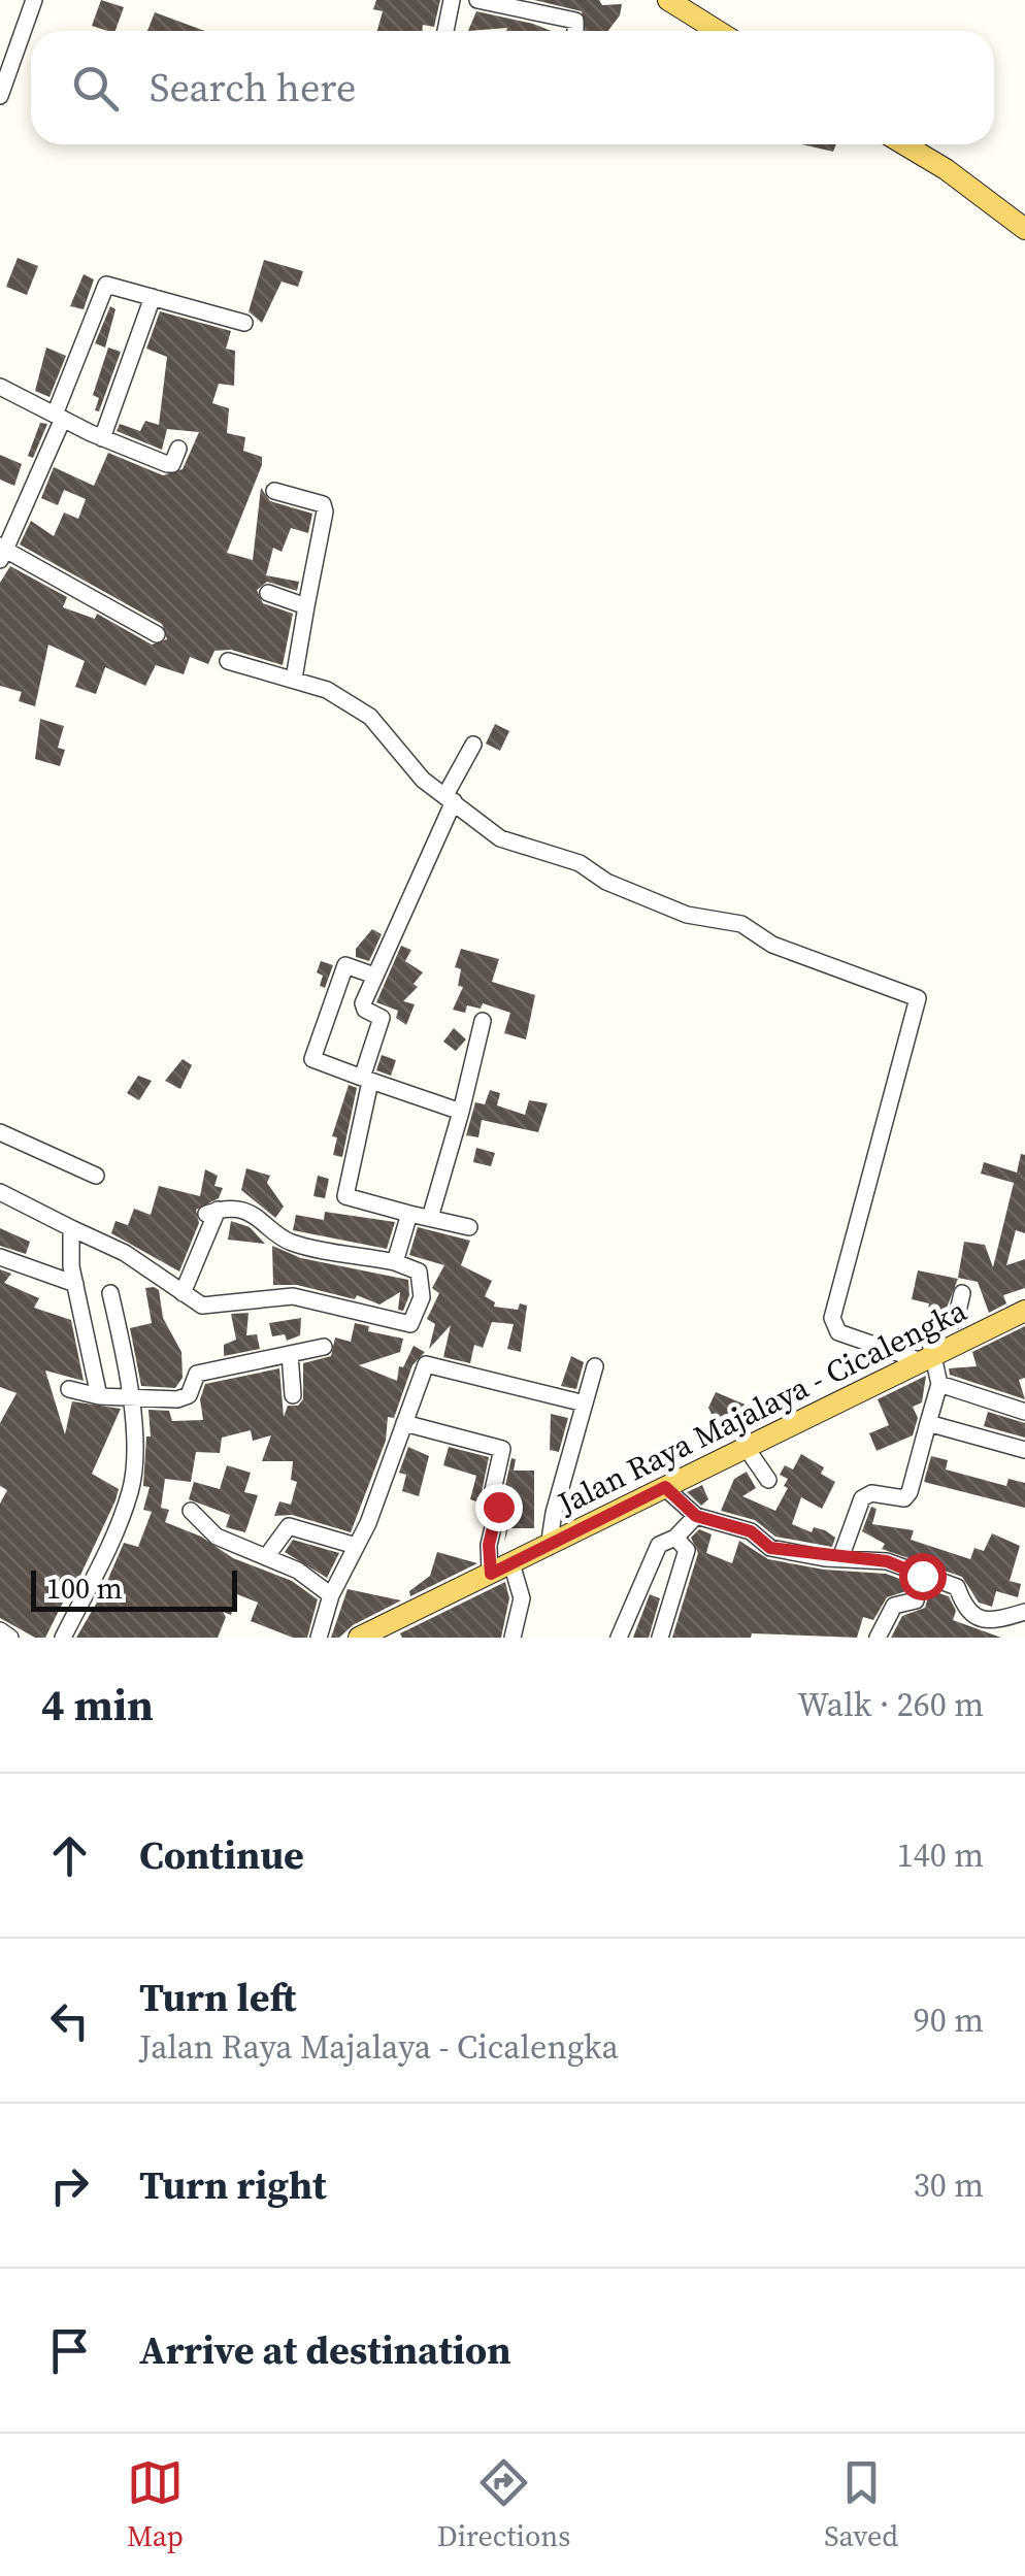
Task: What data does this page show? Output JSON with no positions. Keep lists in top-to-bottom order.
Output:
{
  "streets": {
    "main road": ["Jalan Raya Majalaya - Cicalengka"]
  },
  "scale_bar": "100 m",
  "page": {
    "search": "Search here",
    "scale": "100 m",
    "heading": ["4 min", "Walk · 260 m"],
    "list": [
      ["Continue", "140 m"],
      ["Turn left", "Jalan Raya Majalaya - Cicalengka", "90 m"],
      ["Turn right", "30 m"],
      "Arrive at destination"
    ],
    "nav": ["Map", "Directions", "Saved"]
  }
}
